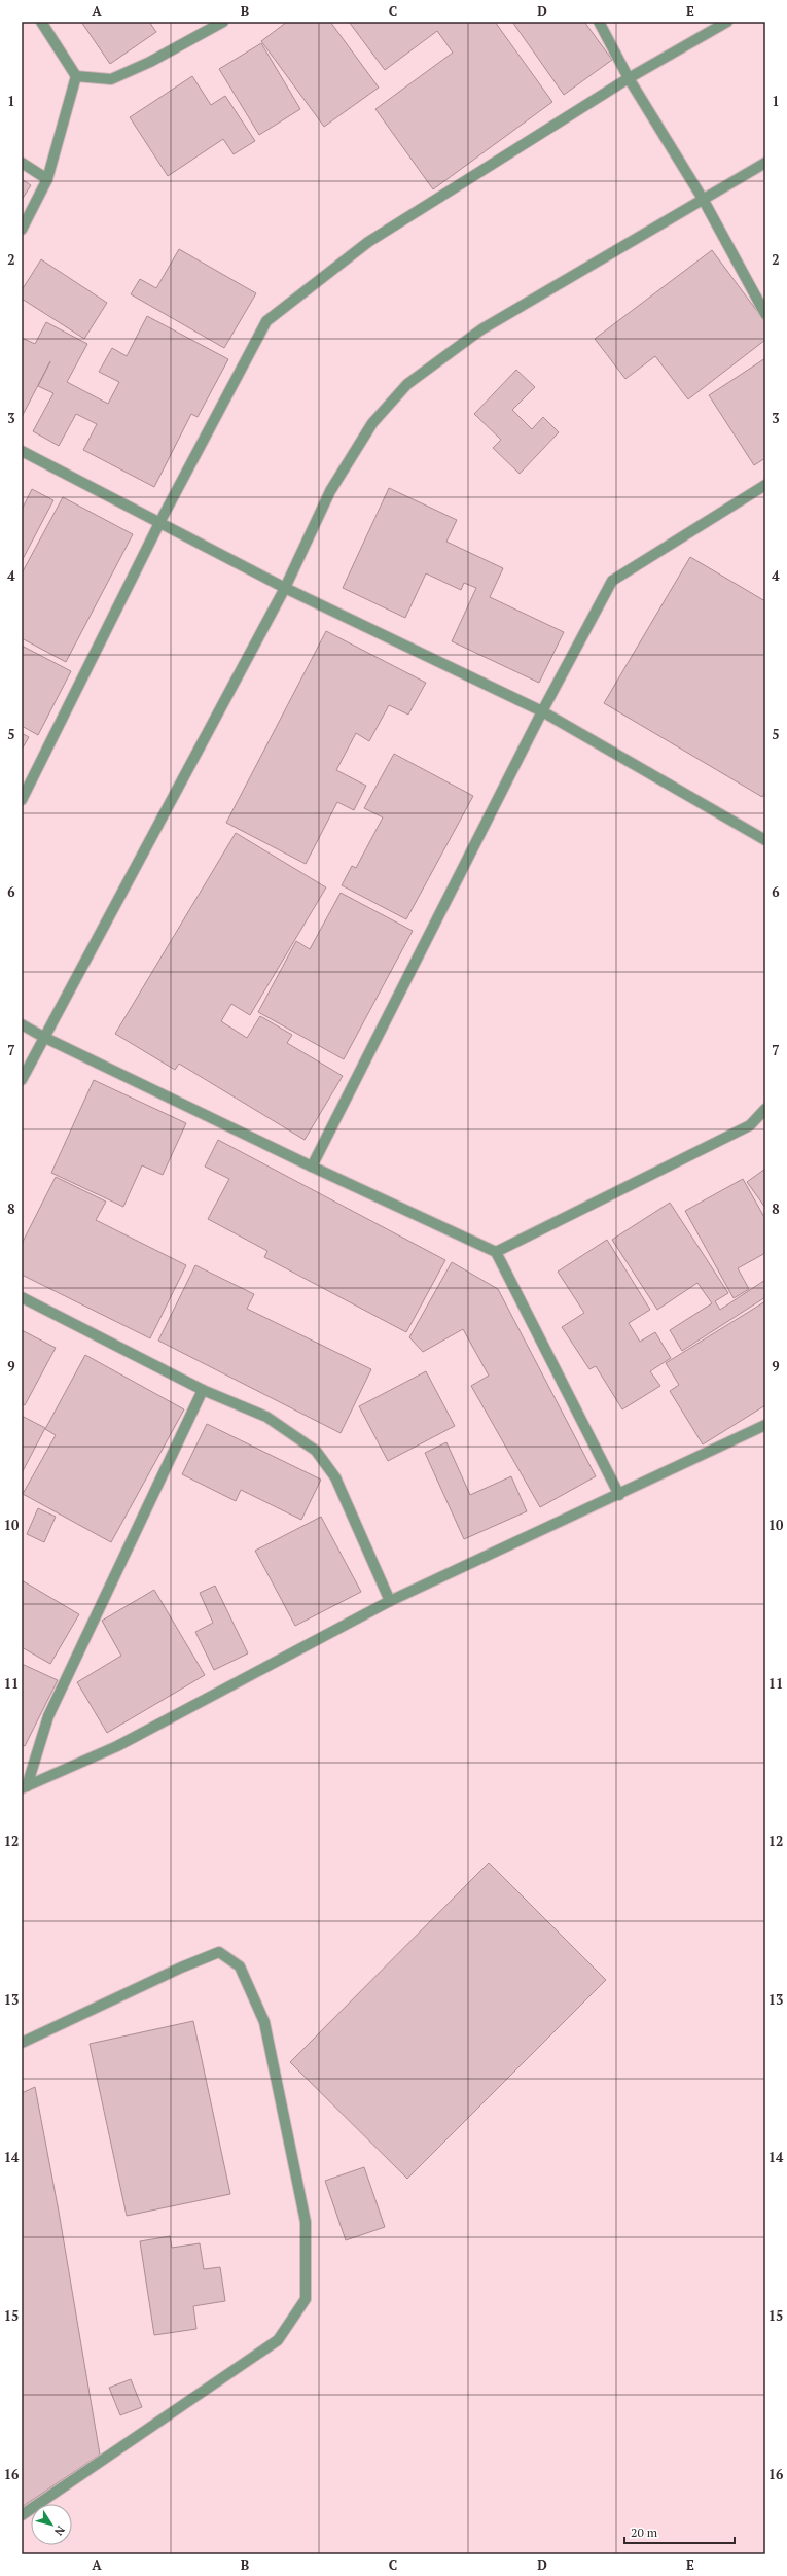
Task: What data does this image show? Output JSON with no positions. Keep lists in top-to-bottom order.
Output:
{
  "scale_bar": "20 m",
  "north": "bottom right",
  "grid": {
    "columns": [
      "A",
      "B",
      "C",
      "D",
      "E"
    ],
    "rows": [
      "1",
      "2",
      "3",
      "4",
      "5",
      "6",
      "7",
      "8",
      "9",
      "10",
      "11",
      "12",
      "13",
      "14",
      "15",
      "16"
    ]
  }
}
